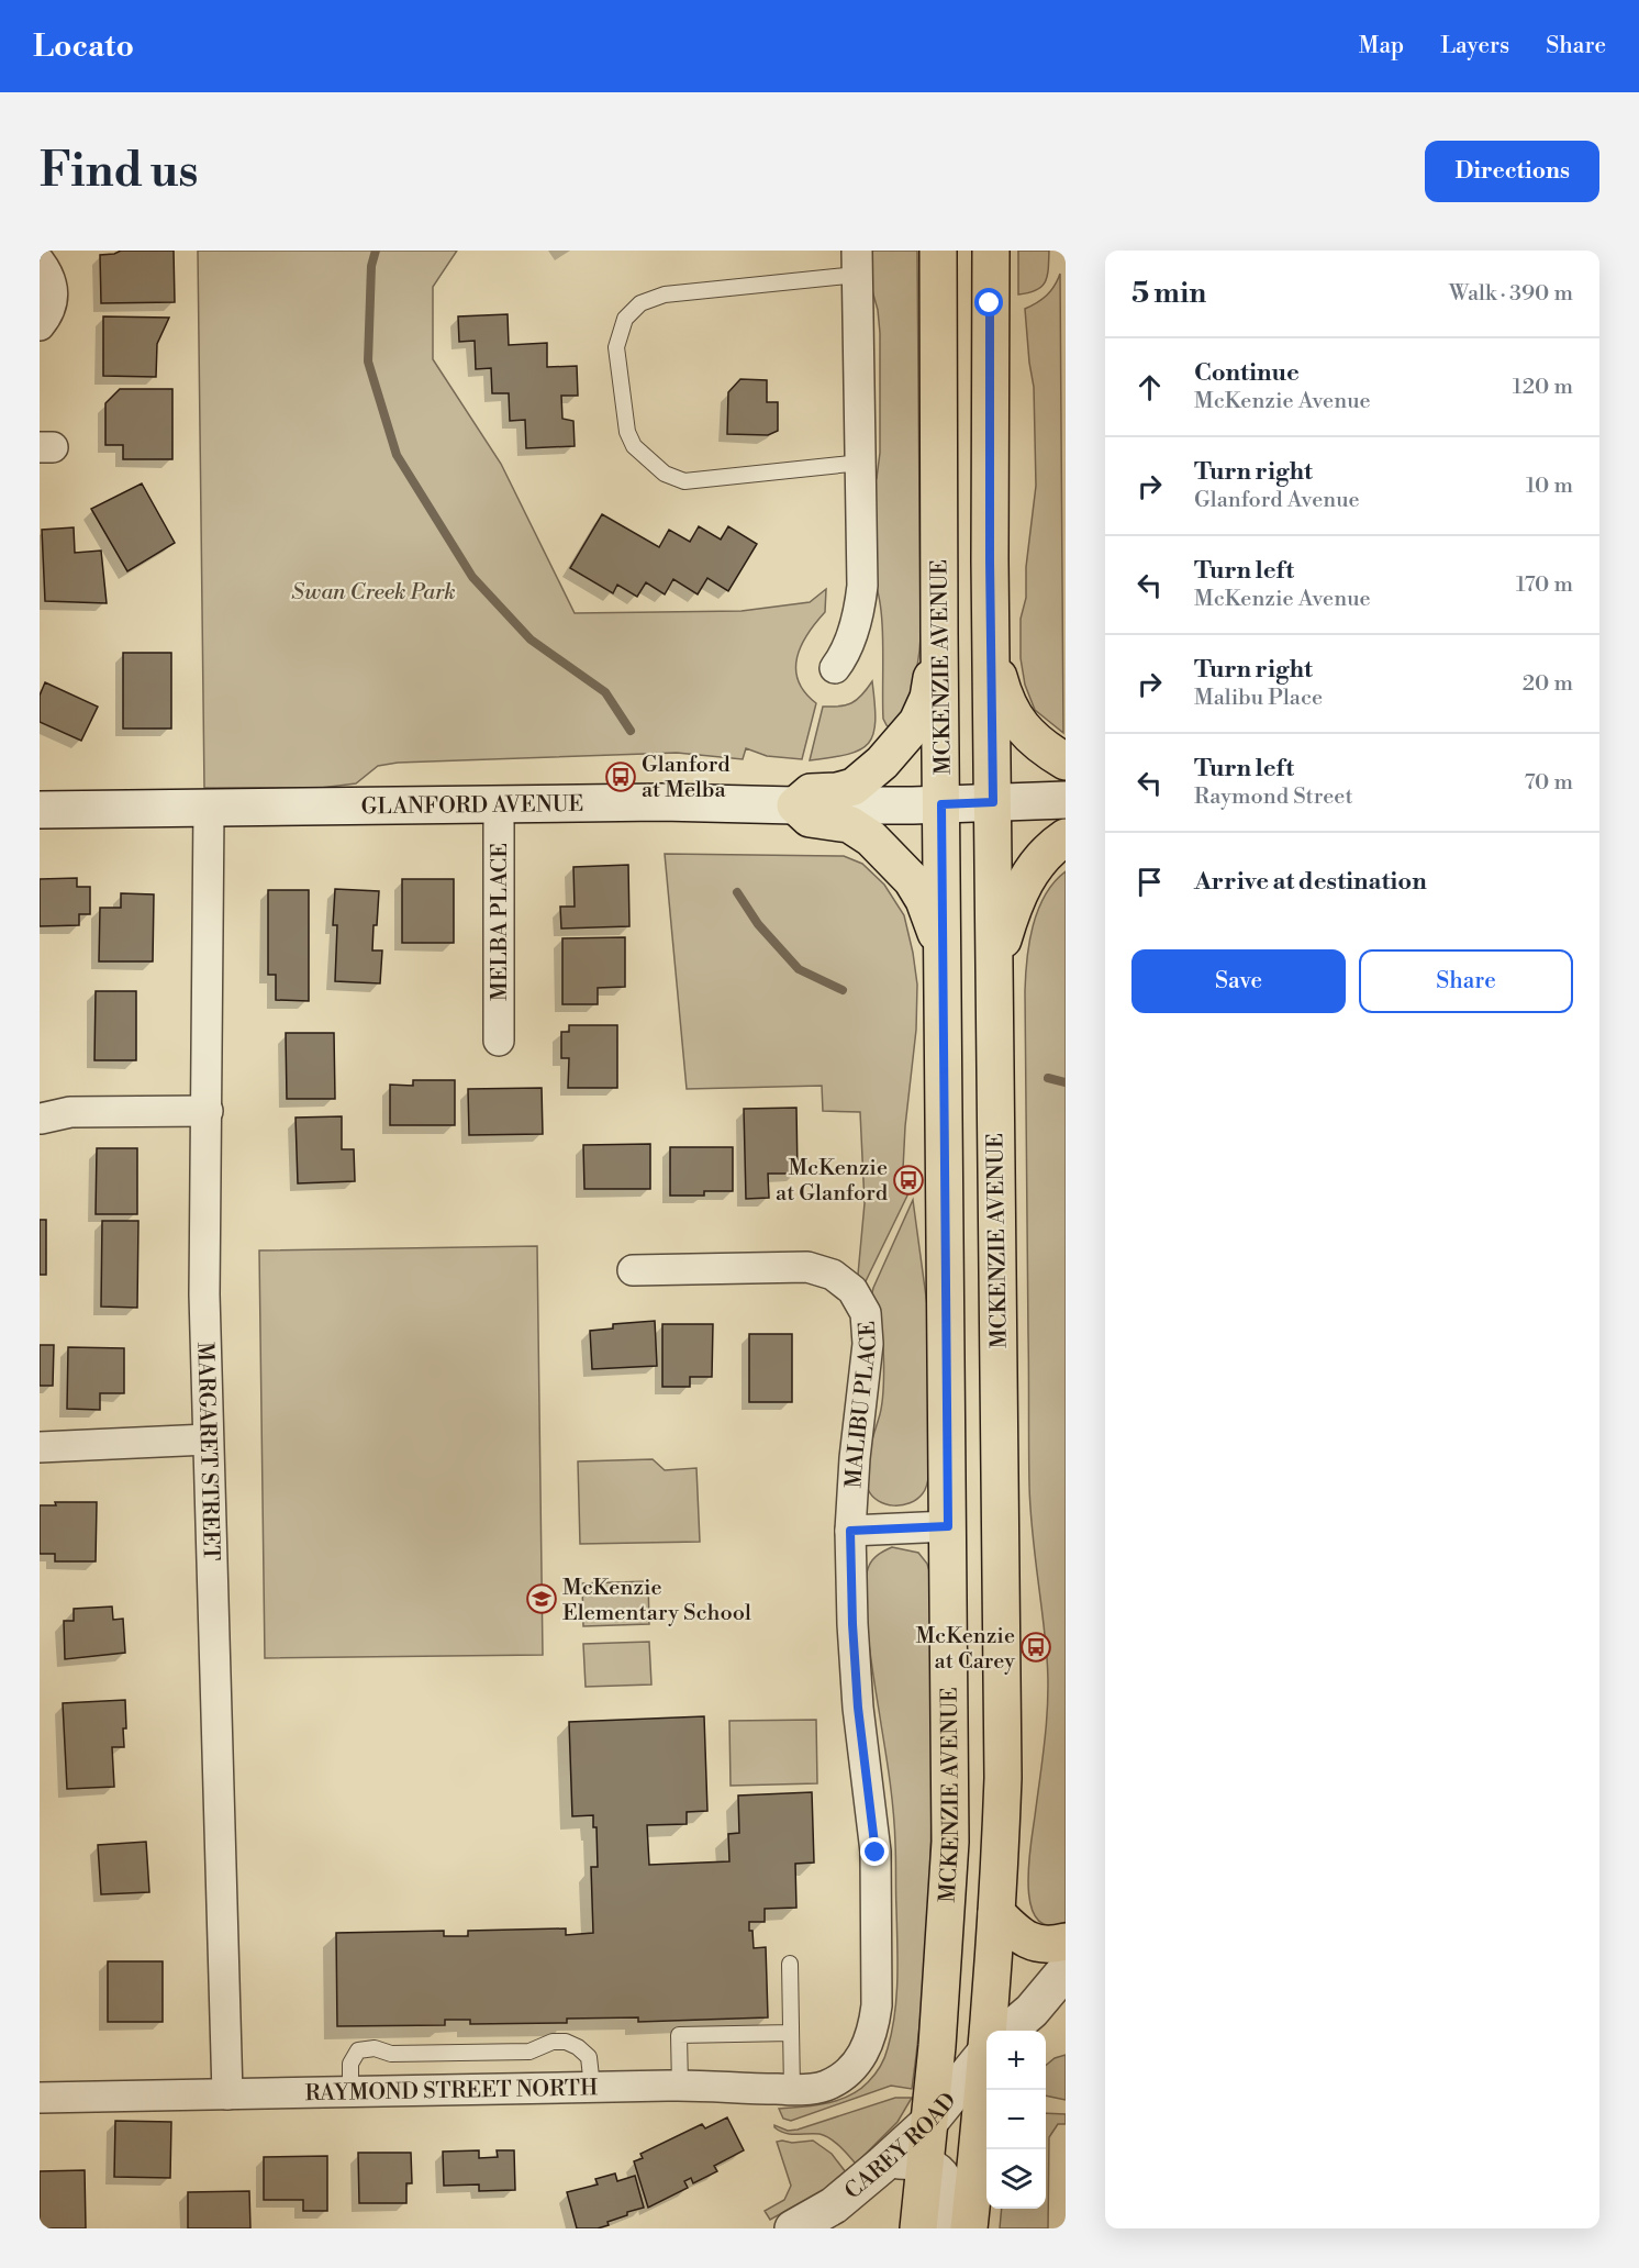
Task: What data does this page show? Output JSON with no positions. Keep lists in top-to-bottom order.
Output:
{
  "streets": {
    "main road": ["MCKENZIE AVENUE", "GLANFORD AVENUE", "CAREY ROAD"],
    "street": [
      "MELBA PLACE",
      "MALIBU PLACE",
      "MARGARET STREET",
      "RAYMOND STREET NORTH"
    ]
  },
  "crossings": [
    ["MCKENZIE AVENUE", "GLANFORD AVENUE"],
    ["MCKENZIE AVENUE", "CAREY ROAD"],
    ["GLANFORD AVENUE", "MELBA PLACE"],
    ["GLANFORD AVENUE", "MARGARET STREET"],
    ["MALIBU PLACE", "RAYMOND STREET NORTH"],
    ["MARGARET STREET", "RAYMOND STREET NORTH"]
  ],
  "parks": ["Swan Creek Park"],
  "places": {
    "bus stop": ["Glanford at Melba", "McKenzie at Glanford", "McKenzie at Carey"],
    "school or university": ["McKenzie Elementary School"]
  },
  "page": {
    "header": "Locato",
    "nav": ["Map", "Layers", "Share"],
    "buttons": [
      "Directions",
      ["Save", "Share"]
    ],
    "title": "Find us",
    "heading": ["5 min", "Walk · 390 m"],
    "list": [
      ["Continue", "McKenzie Avenue", "120 m"],
      ["Turn right", "Glanford Avenue", "10 m"],
      ["Turn left", "McKenzie Avenue", "170 m"],
      ["Turn right", "Malibu Place", "20 m"],
      ["Turn left", "Raymond Street", "70 m"],
      "Arrive at destination"
    ],
    "map_buttons": ["+", "−"]
  }
}
